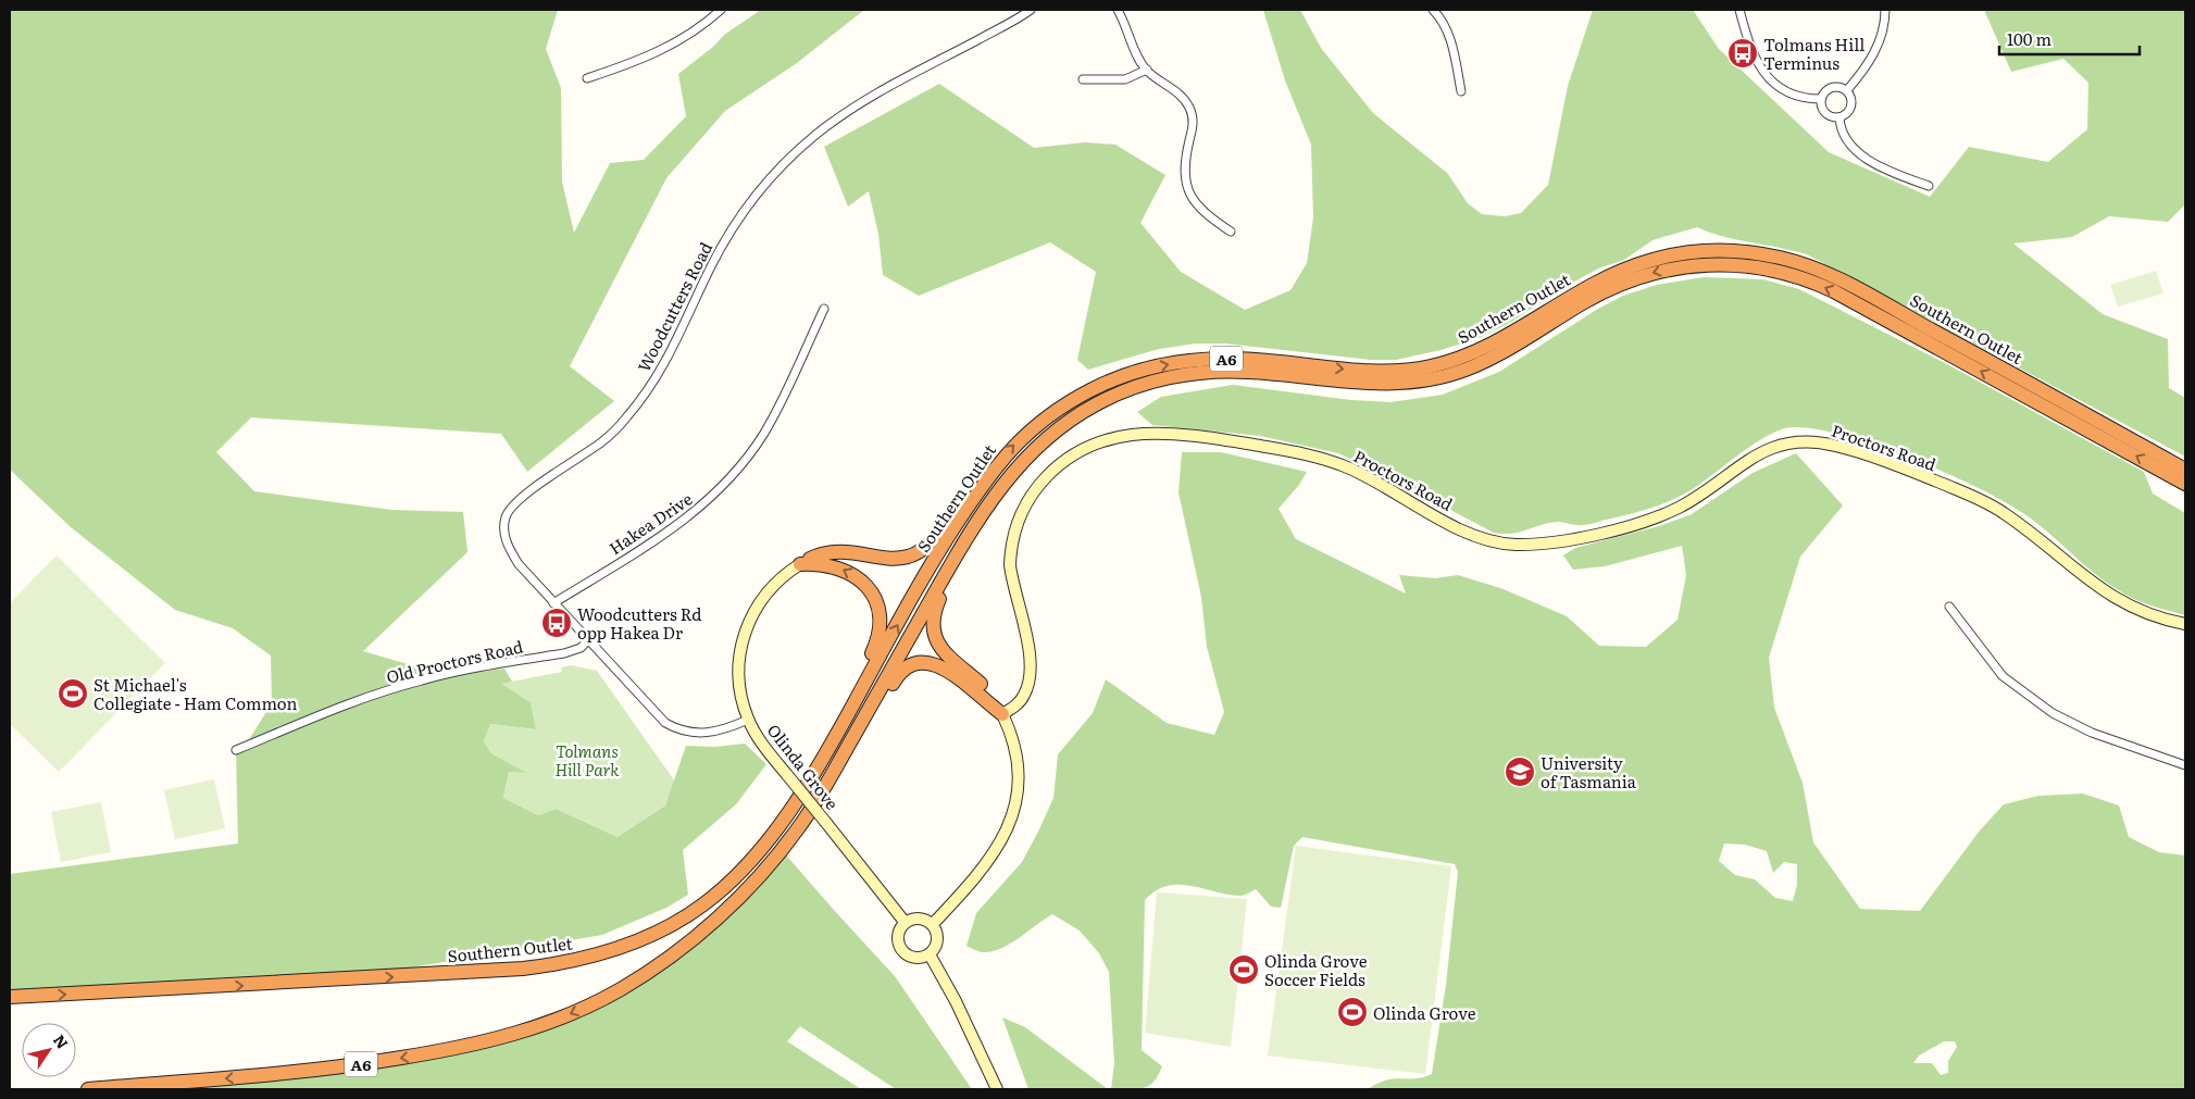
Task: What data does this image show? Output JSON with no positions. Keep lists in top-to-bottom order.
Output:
{
  "streets": {
    "highway": ["Southern Outlet", "A6"],
    "street": [
      "Woodcutters Road",
      "Proctors Road",
      "Hakea Drive",
      "Old Proctors Road",
      "Olinda Grove"
    ]
  },
  "crossings": [
    ["Woodcutters Road", "Hakea Drive"],
    ["Woodcutters Road", "Old Proctors Road"],
    ["Woodcutters Road", "Olinda Grove"]
  ],
  "parks": ["Tolmans Hill Park"],
  "places": {
    "bus stop": ["Tolmans Hill Terminus", "Woodcutters Rd opp Hakea Dr"],
    "sports": ["St Michael's Collegiate - Ham Common", "Olinda Grove Soccer Fields", "Olinda Grove"],
    "school or university": ["University of Tasmania"]
  },
  "scale_bar": "100 m",
  "north": "top right"
}
